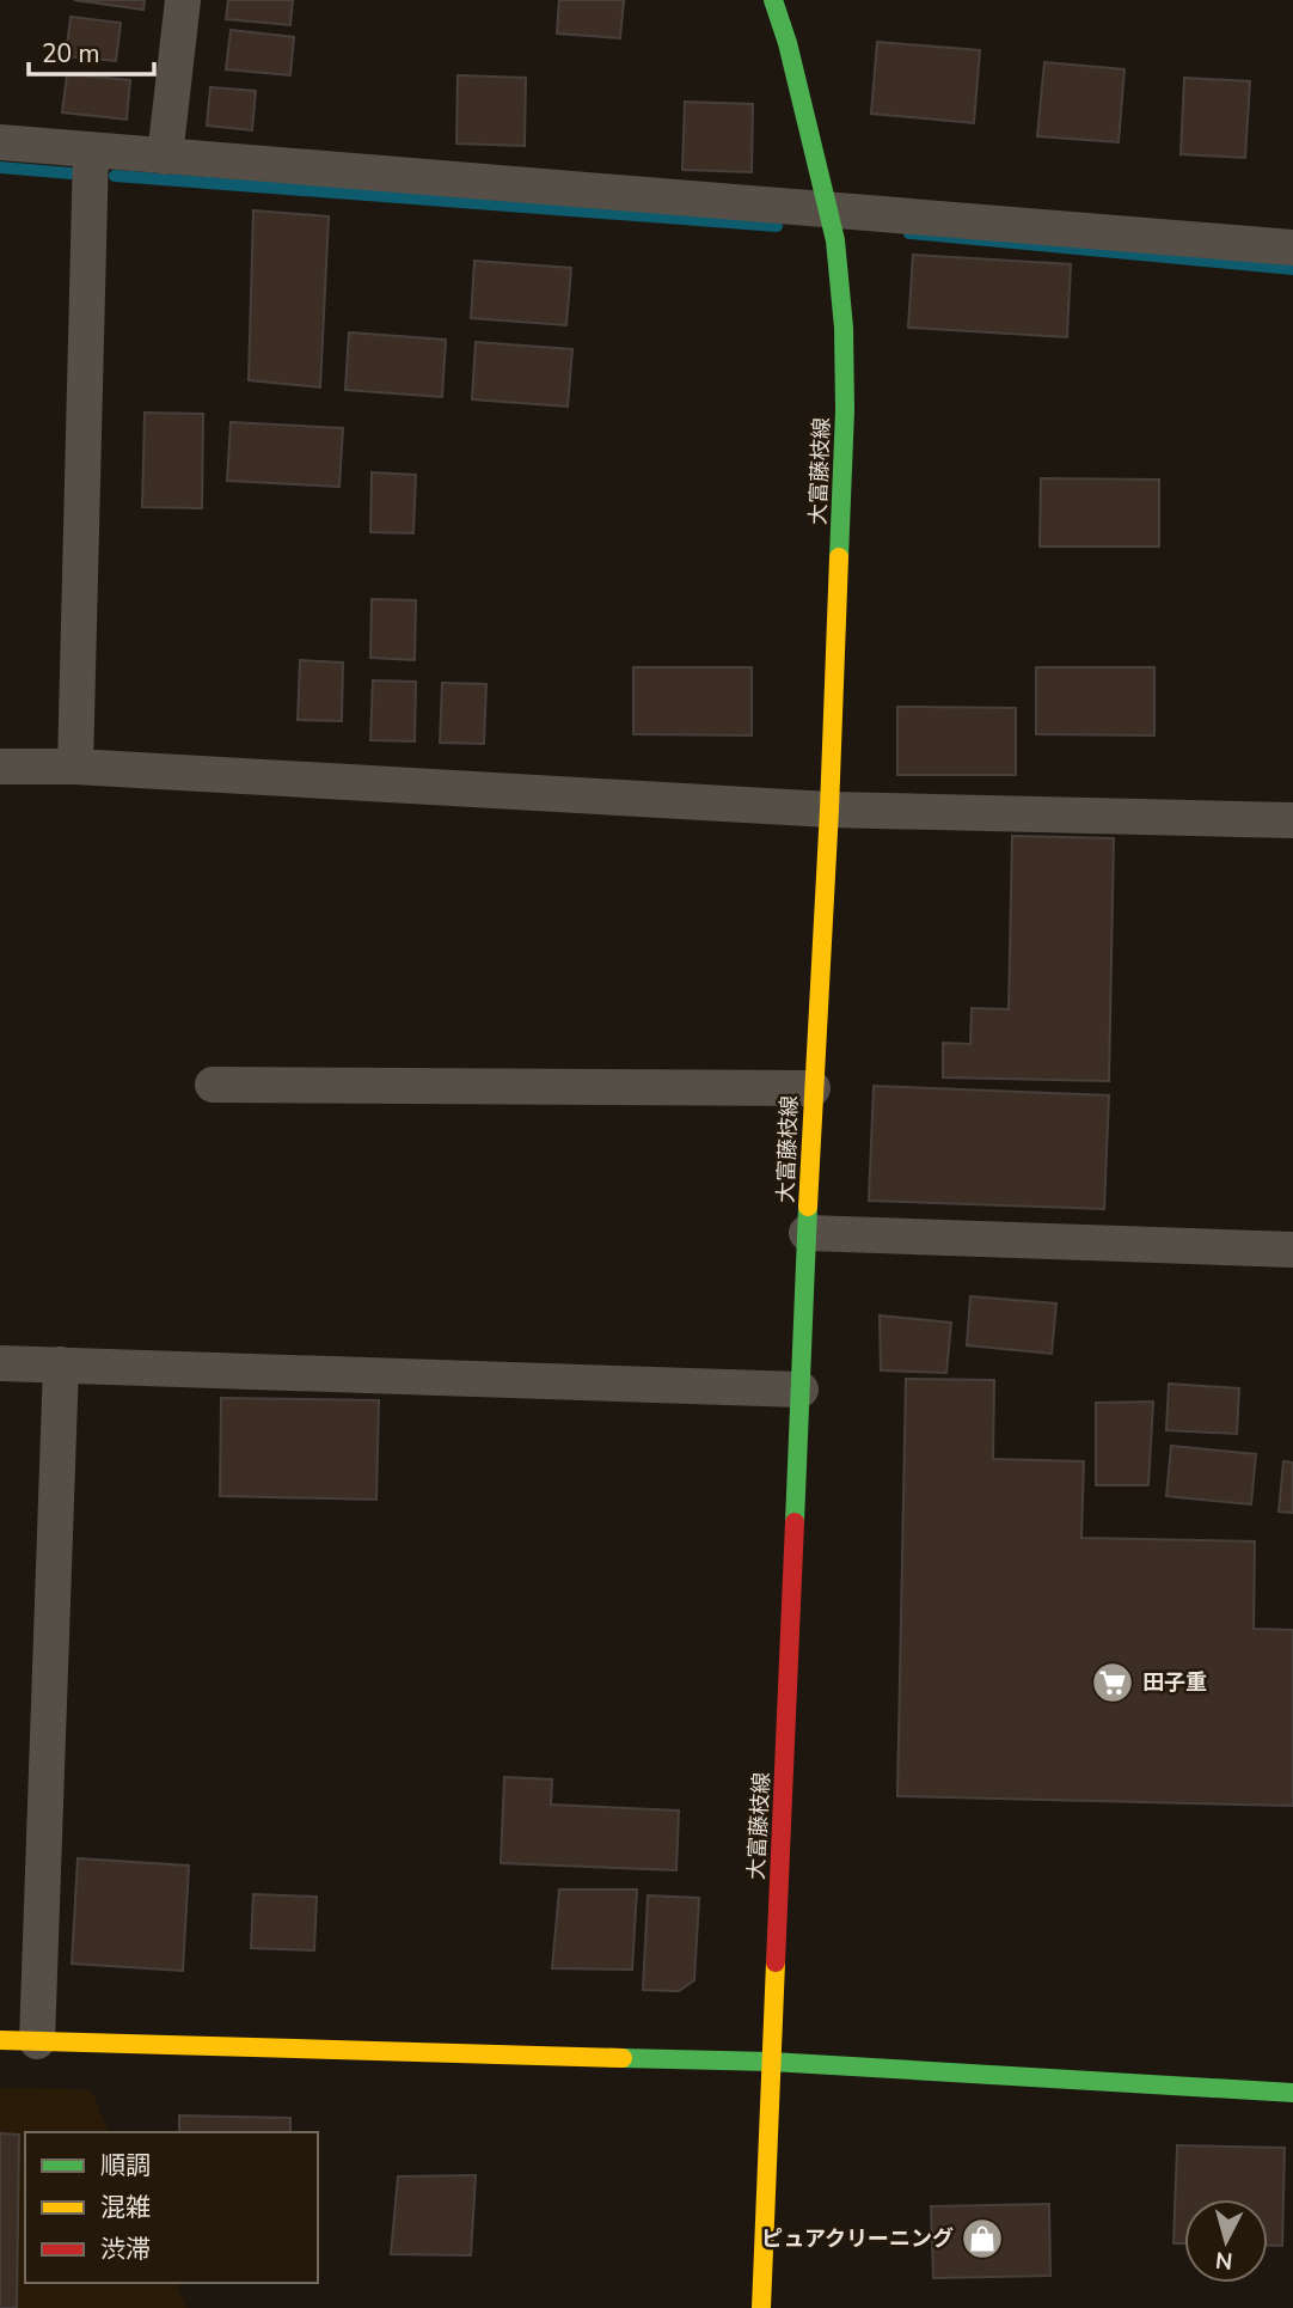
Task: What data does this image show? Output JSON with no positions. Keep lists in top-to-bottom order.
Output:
{
  "streets": {
    "main road": ["大富藤枝線"]
  },
  "places": {
    "supermarket": ["田子重"],
    "shop": ["ピュアクリーニング"]
  },
  "legend": ["順調", "混雑", "渋滞"],
  "scale_bar": "20 m",
  "north": "bottom"
}
